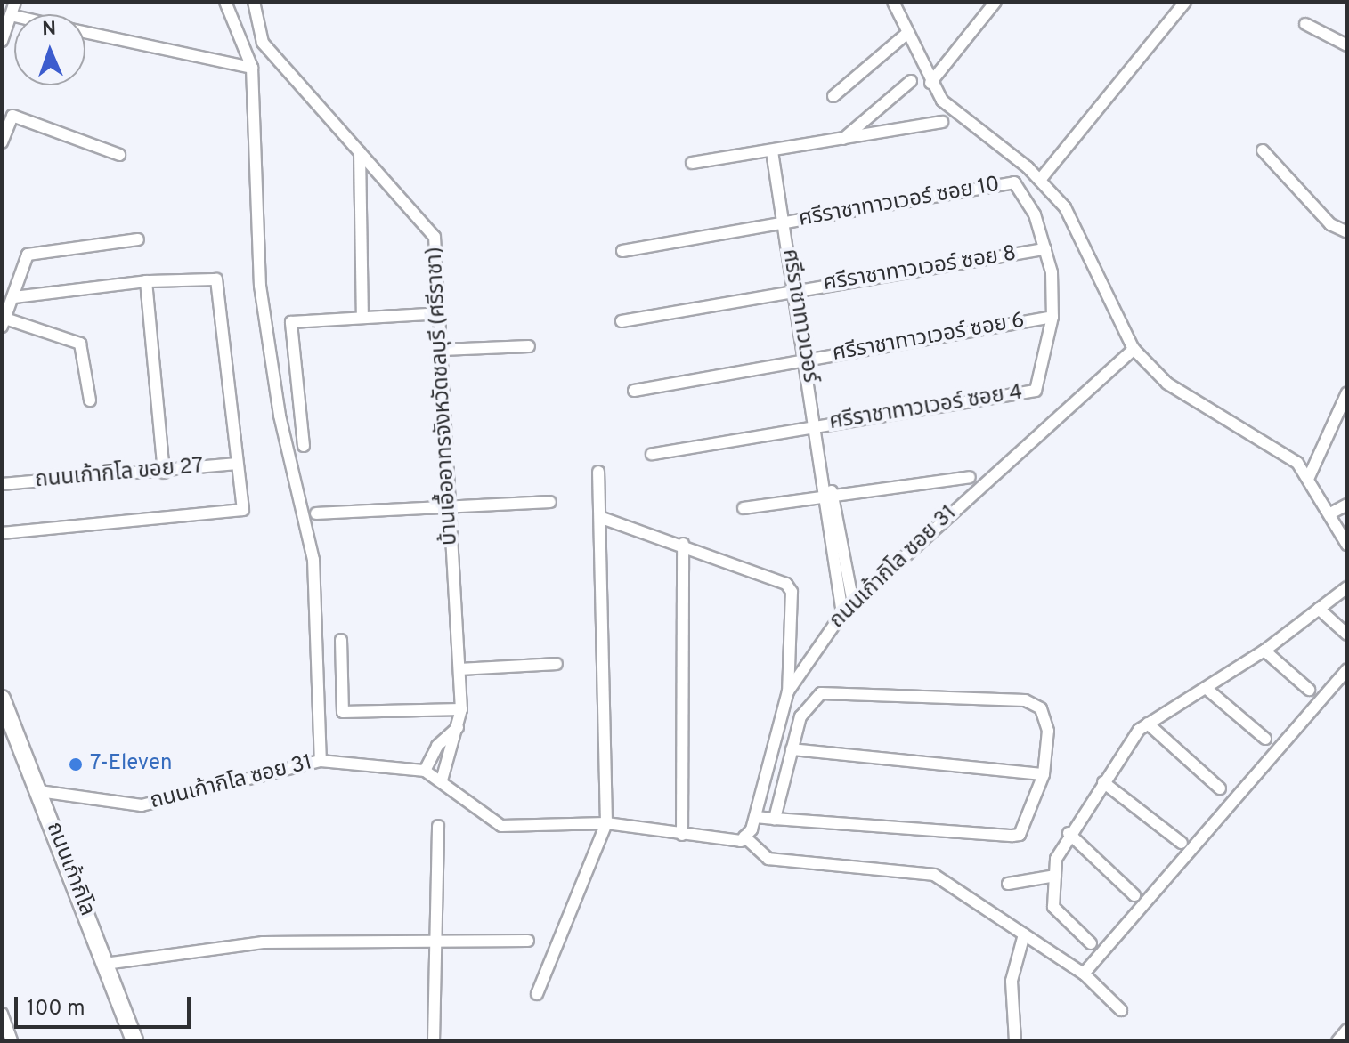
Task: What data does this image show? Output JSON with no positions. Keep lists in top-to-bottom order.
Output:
{
  "streets": {
    "main road": ["ถนนเก้ากิโล"],
    "street": [
      "ศรีราชาทาวเวอร์ ซอย 10",
      "ศรีราชาทาวเวอร์ ซอย 8",
      "ศรีราชาทาวเวอร์",
      "ศรีราชาทาวเวอร์ ซอย 6",
      "บ้านเอื้ออาทรจังหวัดชลบุรี (ศรีราชา)",
      "ศรีราชาทาวเวอร์ ซอย 4",
      "ถนนเก้ากิโล ขอย 27",
      "ถนนเก้ากิโล ซอย 31"
    ]
  },
  "crossings": [
    ["ศรีราชาทาวเวอร์ ซอย 10", "ศรีราชาทาวเวอร์ ซอย 8"],
    ["ศรีราชาทาวเวอร์ ซอย 10", "ศรีราชาทาวเวอร์"],
    ["ศรีราชาทาวเวอร์ ซอย 8", "ศรีราชาทาวเวอร์"],
    ["ศรีราชาทาวเวอร์", "ศรีราชาทาวเวอร์ ซอย 6"],
    ["ศรีราชาทาวเวอร์", "ศรีราชาทาวเวอร์ ซอย 4"],
    ["ศรีราชาทาวเวอร์", "ถนนเก้ากิโล ซอย 31"],
    ["ศรีราชาทาวเวอร์ ซอย 6", "ศรีราชาทาวเวอร์ ซอย 4"],
    ["บ้านเอื้ออาทรจังหวัดชลบุรี (ศรีราชา)", "ถนนเก้ากิโล ซอย 31"],
    ["ถนนเก้ากิโล ซอย 31", "ถนนเก้ากิโล"]
  ],
  "places": ["7-Eleven"],
  "scale_bar": "100 m",
  "north": "top"
}
